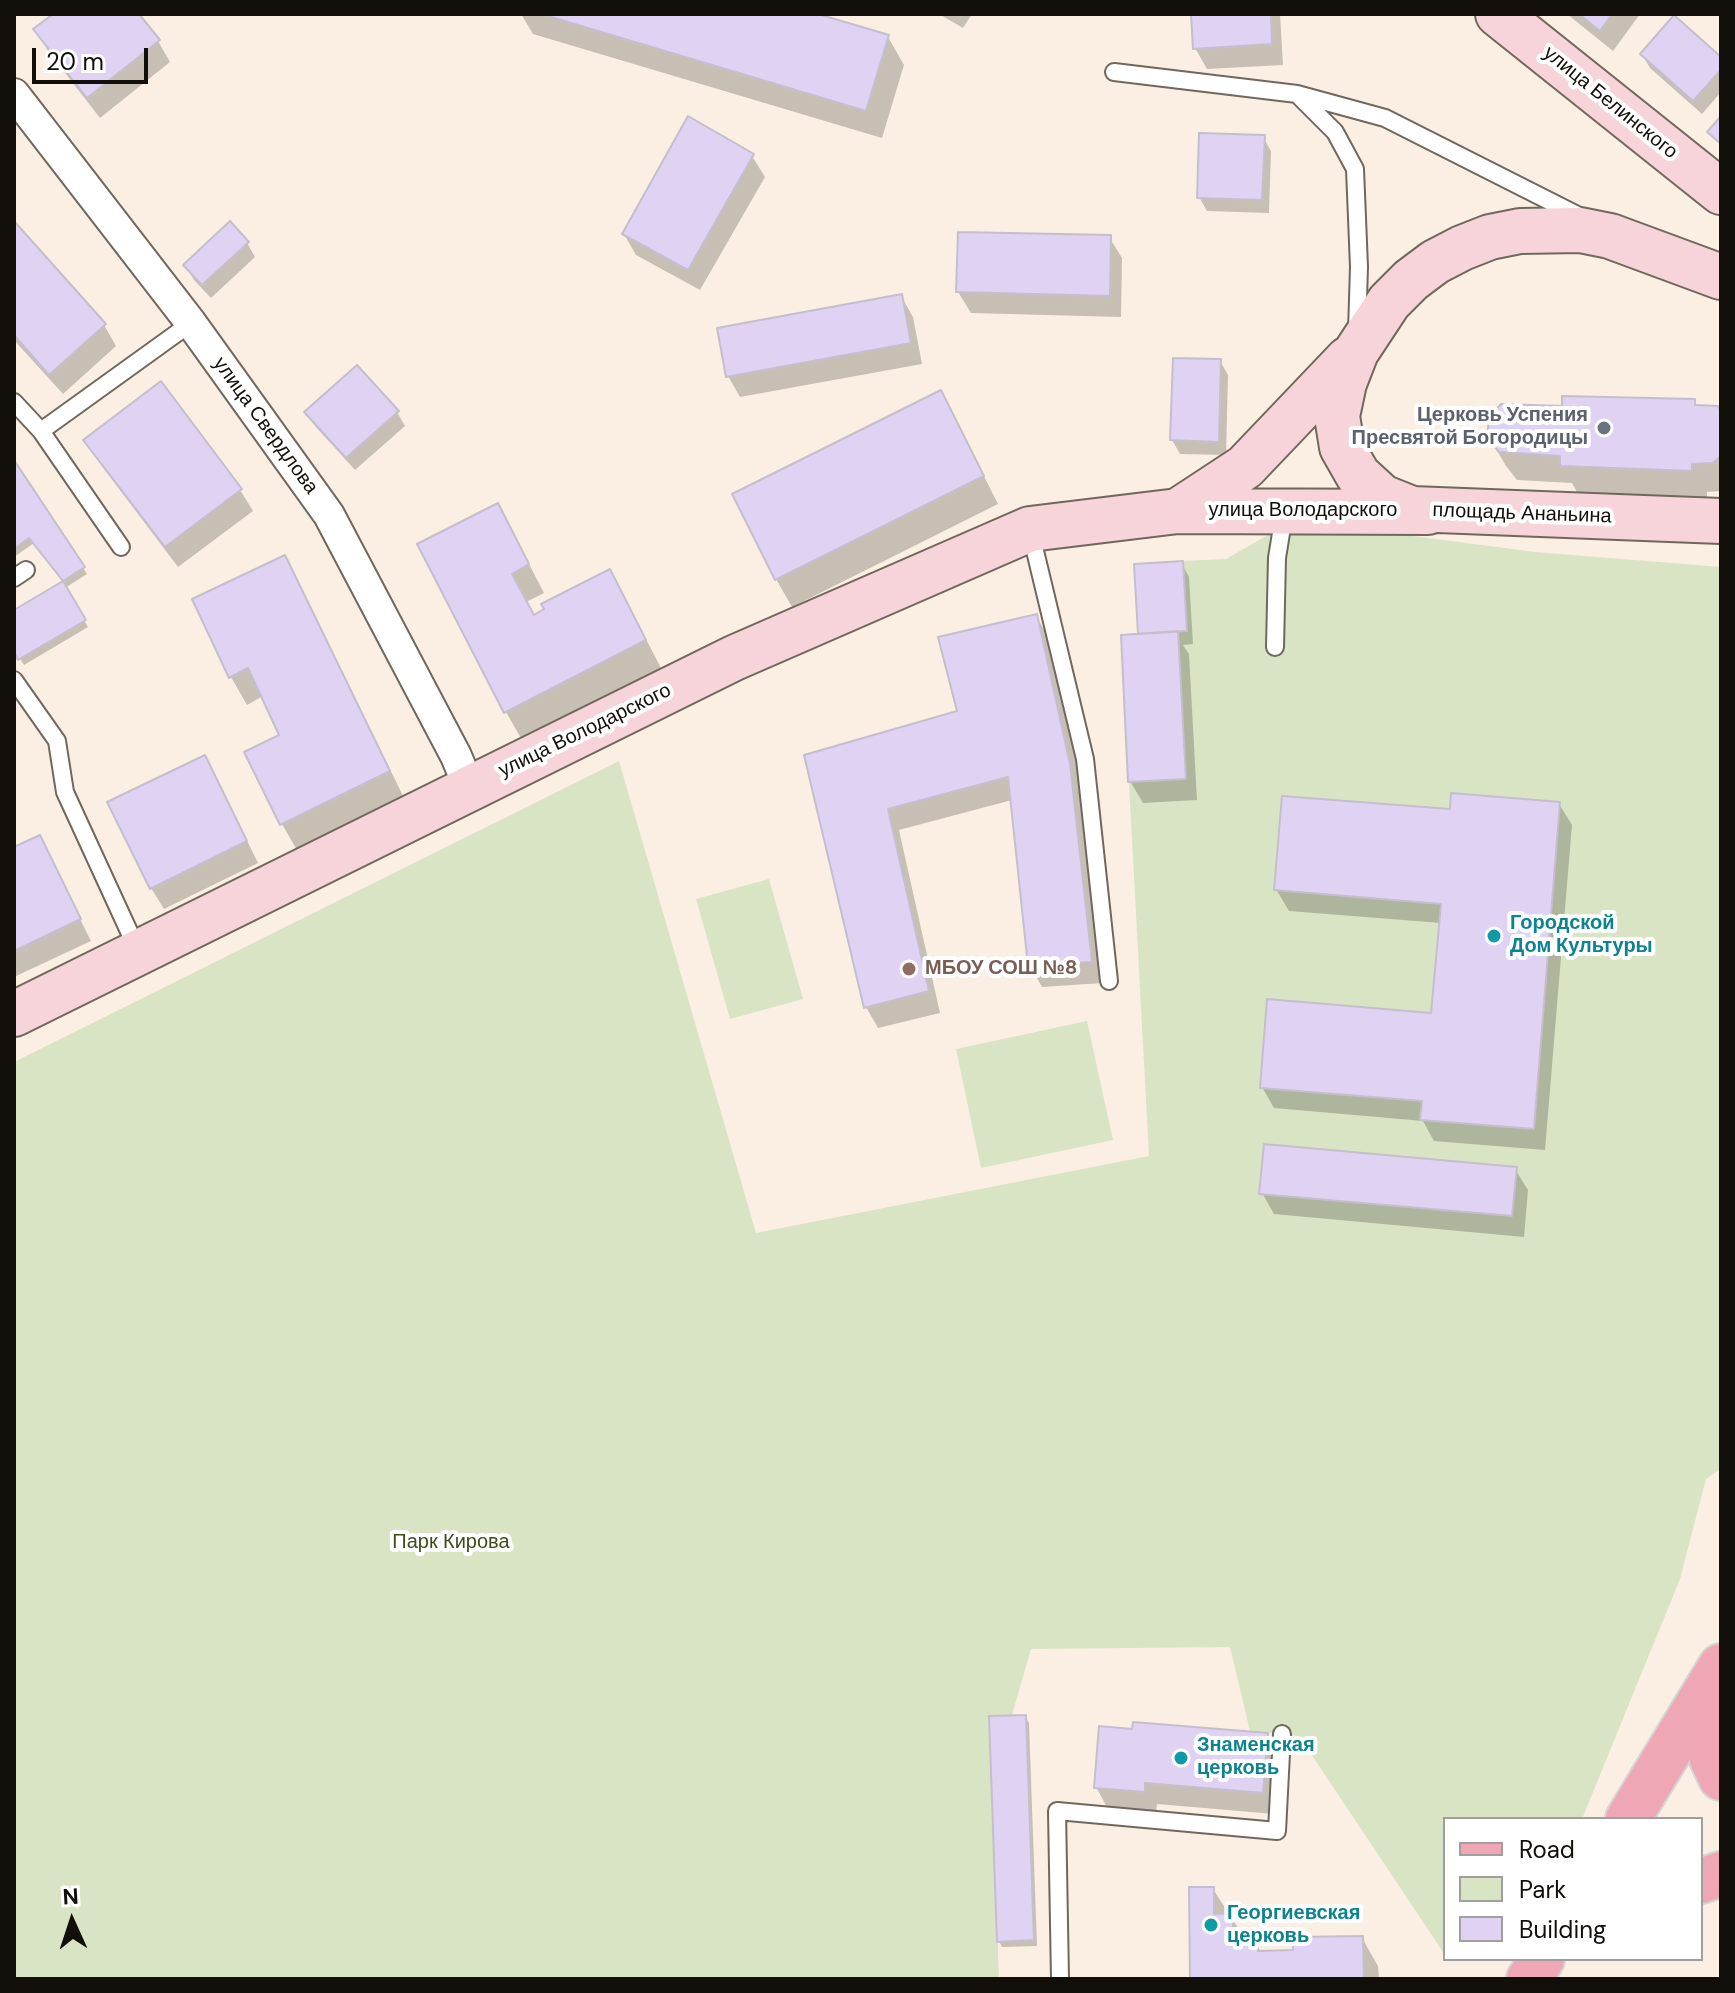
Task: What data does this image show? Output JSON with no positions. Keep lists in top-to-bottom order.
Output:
{
  "streets": {
    "street": [
      "улица Белинского",
      "улица Свердлова",
      "улица Володарского",
      "площадь Ананьина"
    ]
  },
  "crossings": [
    ["улица Свердлова", "улица Володарского"],
    ["улица Володарского", "площадь Ананьина"]
  ],
  "parks": ["Парк Кирова"],
  "places": [
    "Церковь Успения Пресвятой Богородицы",
    "Городской Дом Культуры",
    "МБОУ СОШ №8",
    "Знаменская церковь",
    "Георгиевская церковь"
  ],
  "legend": ["Road", "Park", "Building"],
  "scale_bar": "20 m",
  "north": "top"
}
